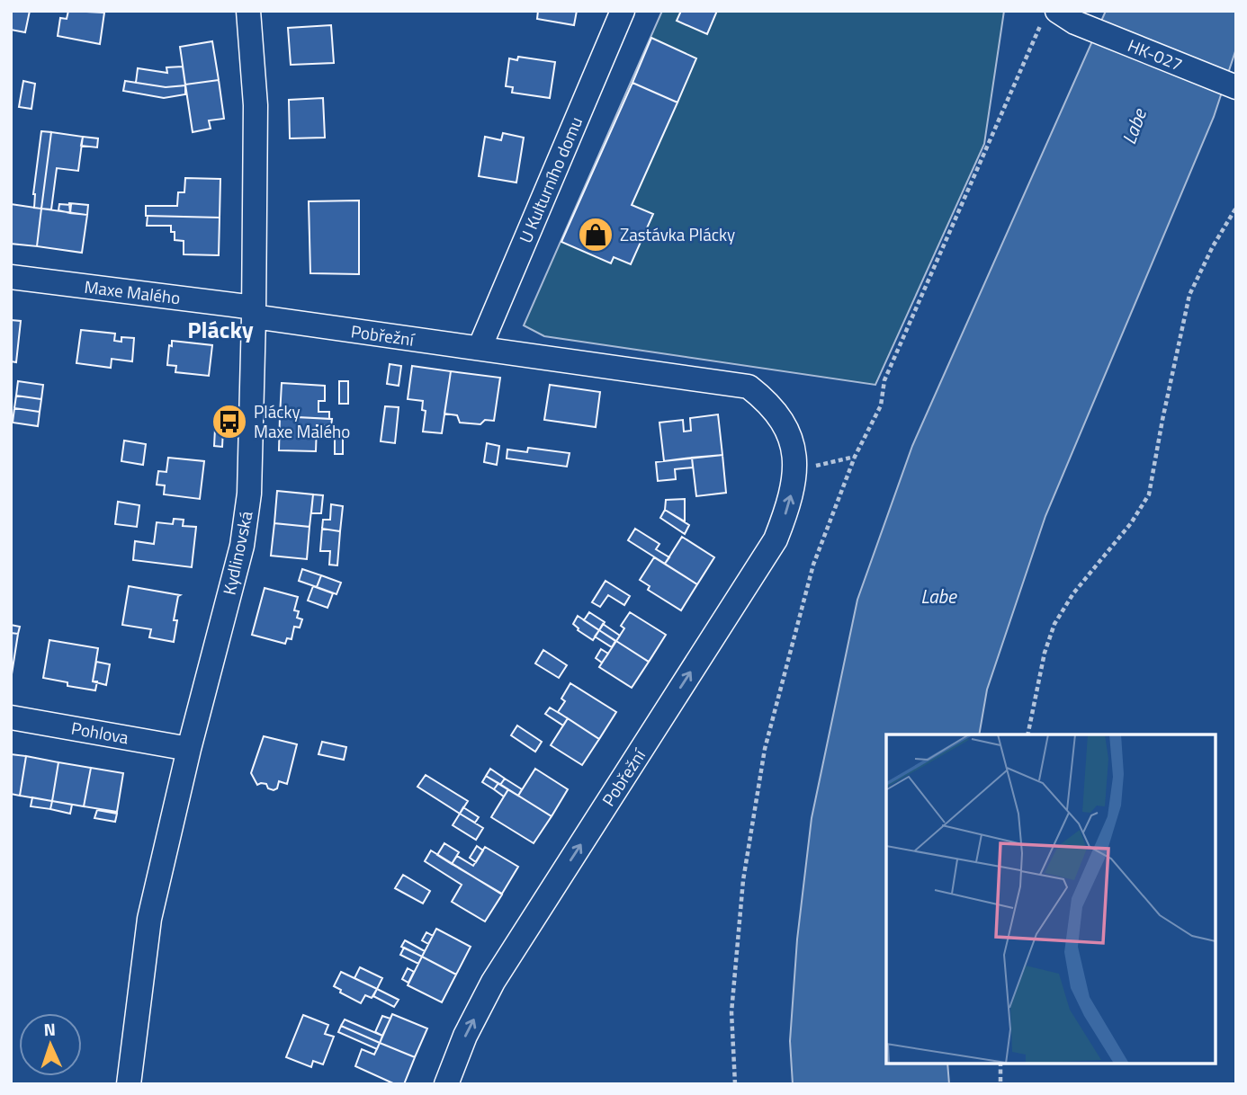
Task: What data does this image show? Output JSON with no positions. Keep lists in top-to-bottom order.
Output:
{
  "streets": {
    "street": [
      "HK-027",
      "U Kulturního domu",
      "Maxe Malého",
      "Pobřežní",
      "Kydlinovská",
      "Pohlova"
    ]
  },
  "crossings": [
    ["U Kulturního domu", "Pobřežní"],
    ["Maxe Malého", "Pobřežní"],
    ["Maxe Malého", "Kydlinovská"],
    ["Pobřežní", "Kydlinovská"],
    ["Kydlinovská", "Pohlova"]
  ],
  "one_way": ["Pobřežní"],
  "districts": ["Plácky"],
  "water": ["Labe"],
  "places": {
    "shop": ["Zastávka Plácky"],
    "bus stop": ["Plácky Maxe Malého"]
  },
  "north": "top"
}
